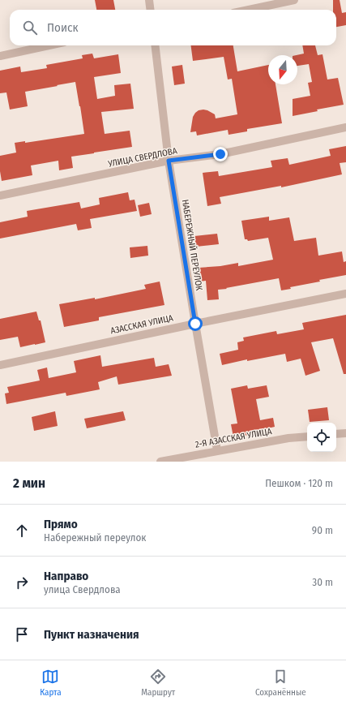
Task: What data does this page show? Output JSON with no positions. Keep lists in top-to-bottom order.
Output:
{
  "streets": {
    "street": [
      "УЛИЦА СВЕРДЛОВА",
      "НАБЕРЕЖНЫЙ ПЕРЕУЛОК",
      "АЗАССКАЯ УЛИЦА",
      "2-Я АЗАССКАЯ УЛИЦА"
    ]
  },
  "crossings": [
    ["УЛИЦА СВЕРДЛОВА", "НАБЕРЕЖНЫЙ ПЕРЕУЛОК"],
    ["НАБЕРЕЖНЫЙ ПЕРЕУЛОК", "АЗАССКАЯ УЛИЦА"],
    ["НАБЕРЕЖНЫЙ ПЕРЕУЛОК", "2-Я АЗАССКАЯ УЛИЦА"]
  ],
  "north": "bottom",
  "page": {
    "search": "Поиск",
    "heading": ["2 мин", "Пешком · 120 m"],
    "list": [
      ["Прямо", "Набережный переулок", "90 m"],
      ["Направо", "улица Свердлова", "30 m"],
      "Пункт назначения"
    ],
    "nav": ["Карта", "Маршрут", "Сохранённые"]
  }
}
